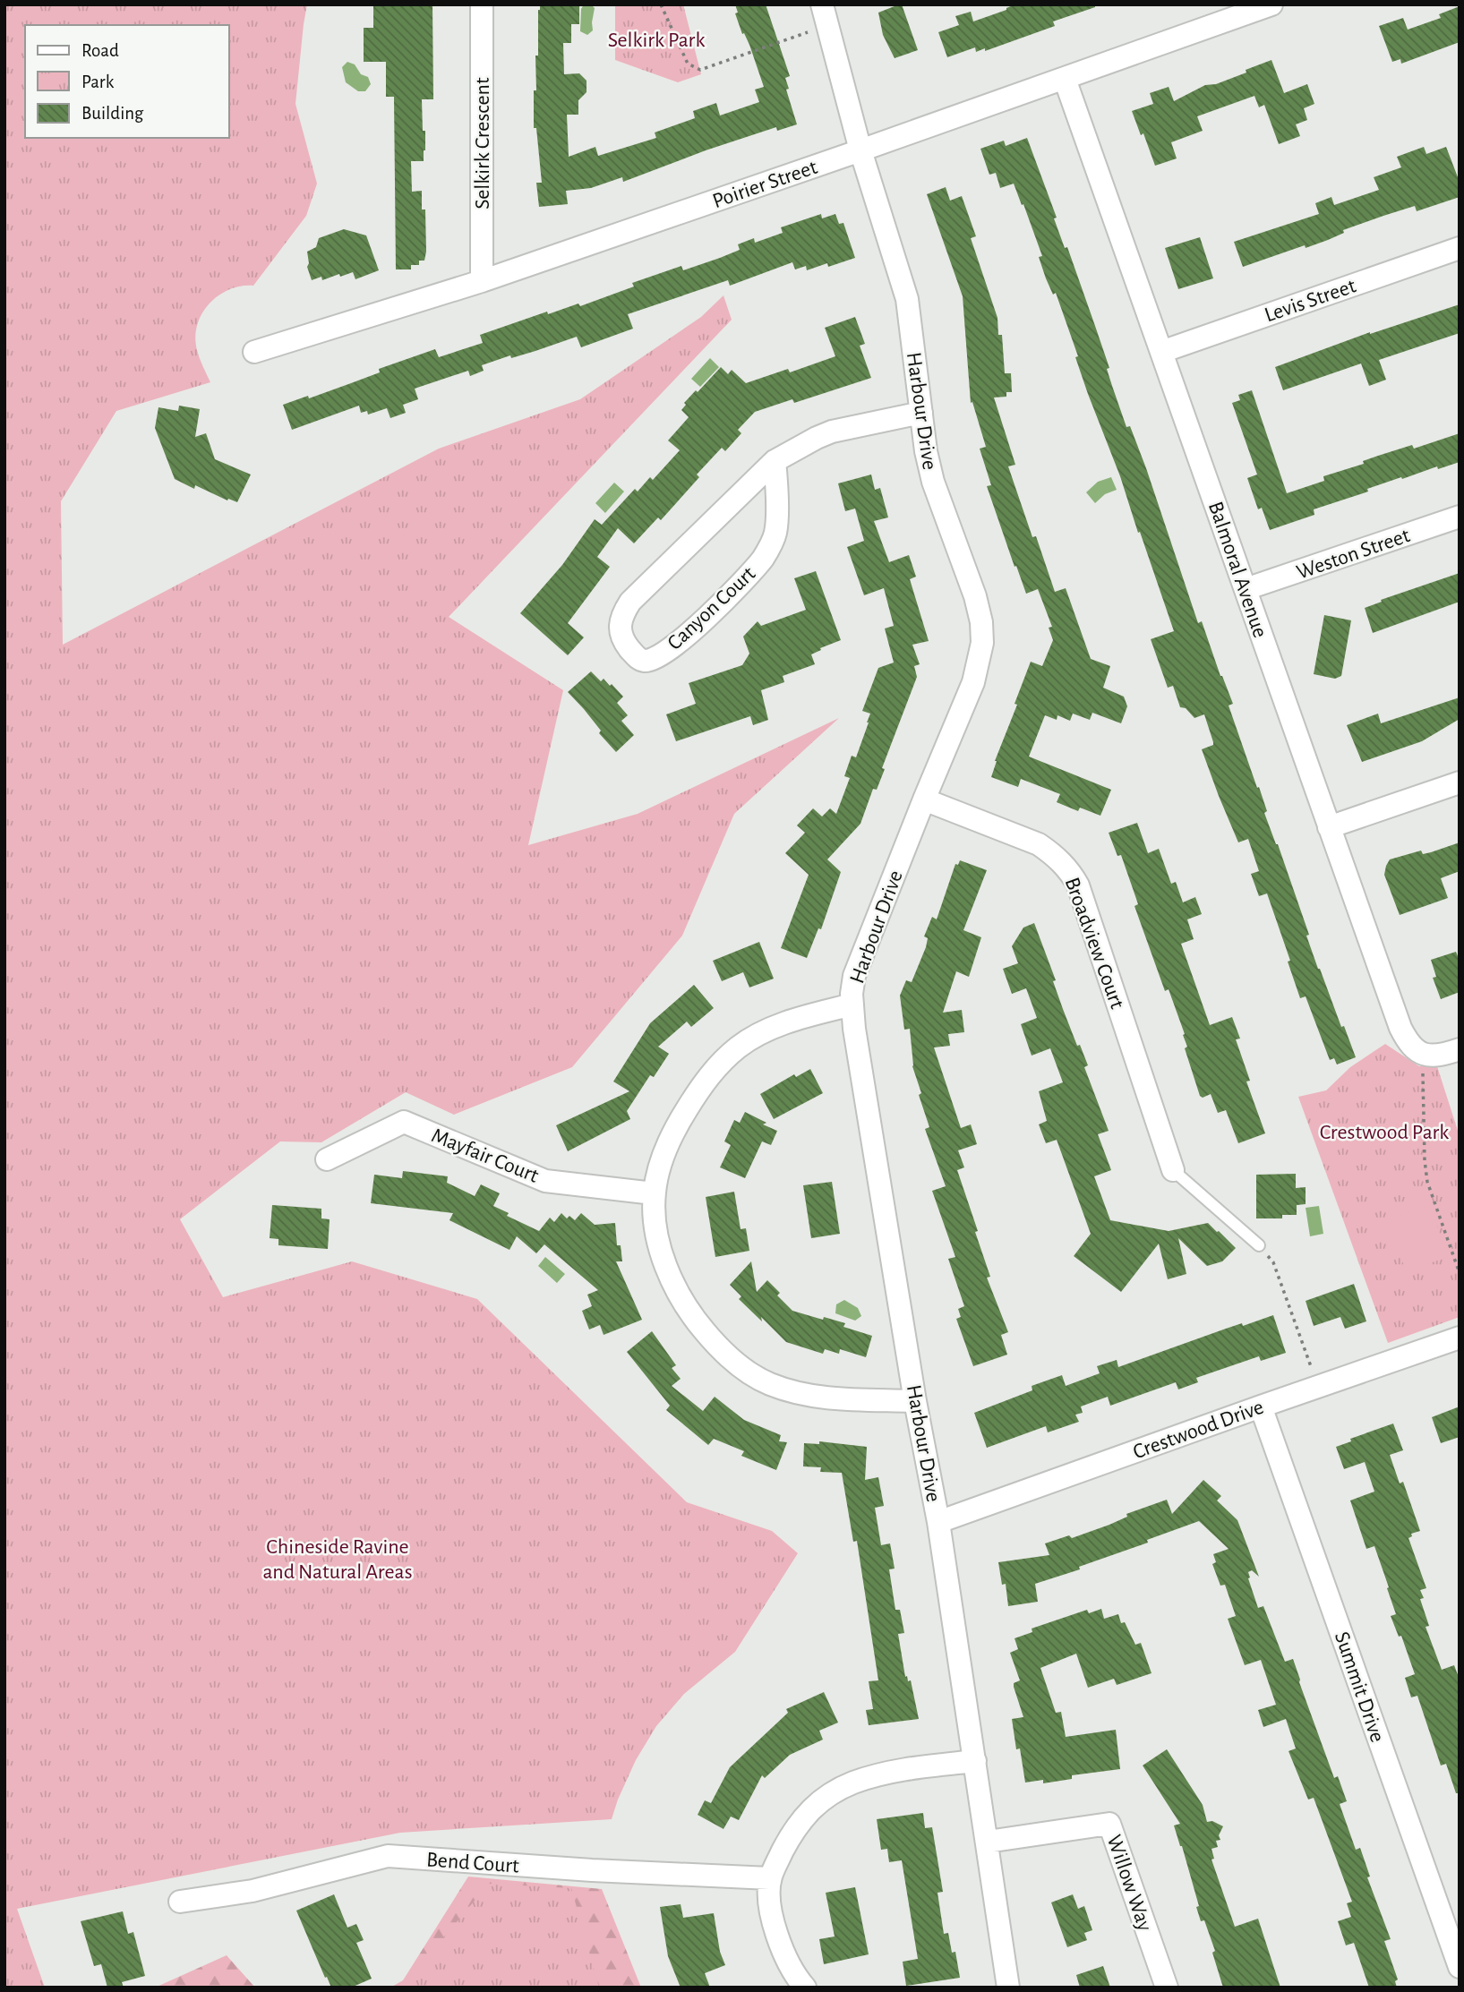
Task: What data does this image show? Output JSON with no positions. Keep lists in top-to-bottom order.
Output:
{
  "streets": {
    "street": [
      "Selkirk Crescent",
      "Poirier Street",
      "Levis Street",
      "Harbour Drive",
      "Weston Street",
      "Balmoral Avenue",
      "Canyon Court",
      "Broadview Court",
      "Mayfair Court",
      "Crestwood Drive",
      "Summit Drive",
      "Bend Court",
      "Willow Way"
    ]
  },
  "crossings": [
    ["Selkirk Crescent", "Poirier Street"],
    ["Poirier Street", "Harbour Drive"],
    ["Poirier Street", "Balmoral Avenue"],
    ["Levis Street", "Balmoral Avenue"],
    ["Harbour Drive", "Canyon Court"],
    ["Harbour Drive", "Broadview Court"],
    ["Harbour Drive", "Crestwood Drive"],
    ["Harbour Drive", "Willow Way"],
    ["Weston Street", "Balmoral Avenue"],
    ["Crestwood Drive", "Summit Drive"]
  ],
  "parks": ["Selkirk Park", "Crestwood Park", "Chineside Ravine and Natural Areas"],
  "legend": ["Road", "Park", "Building"]
}
